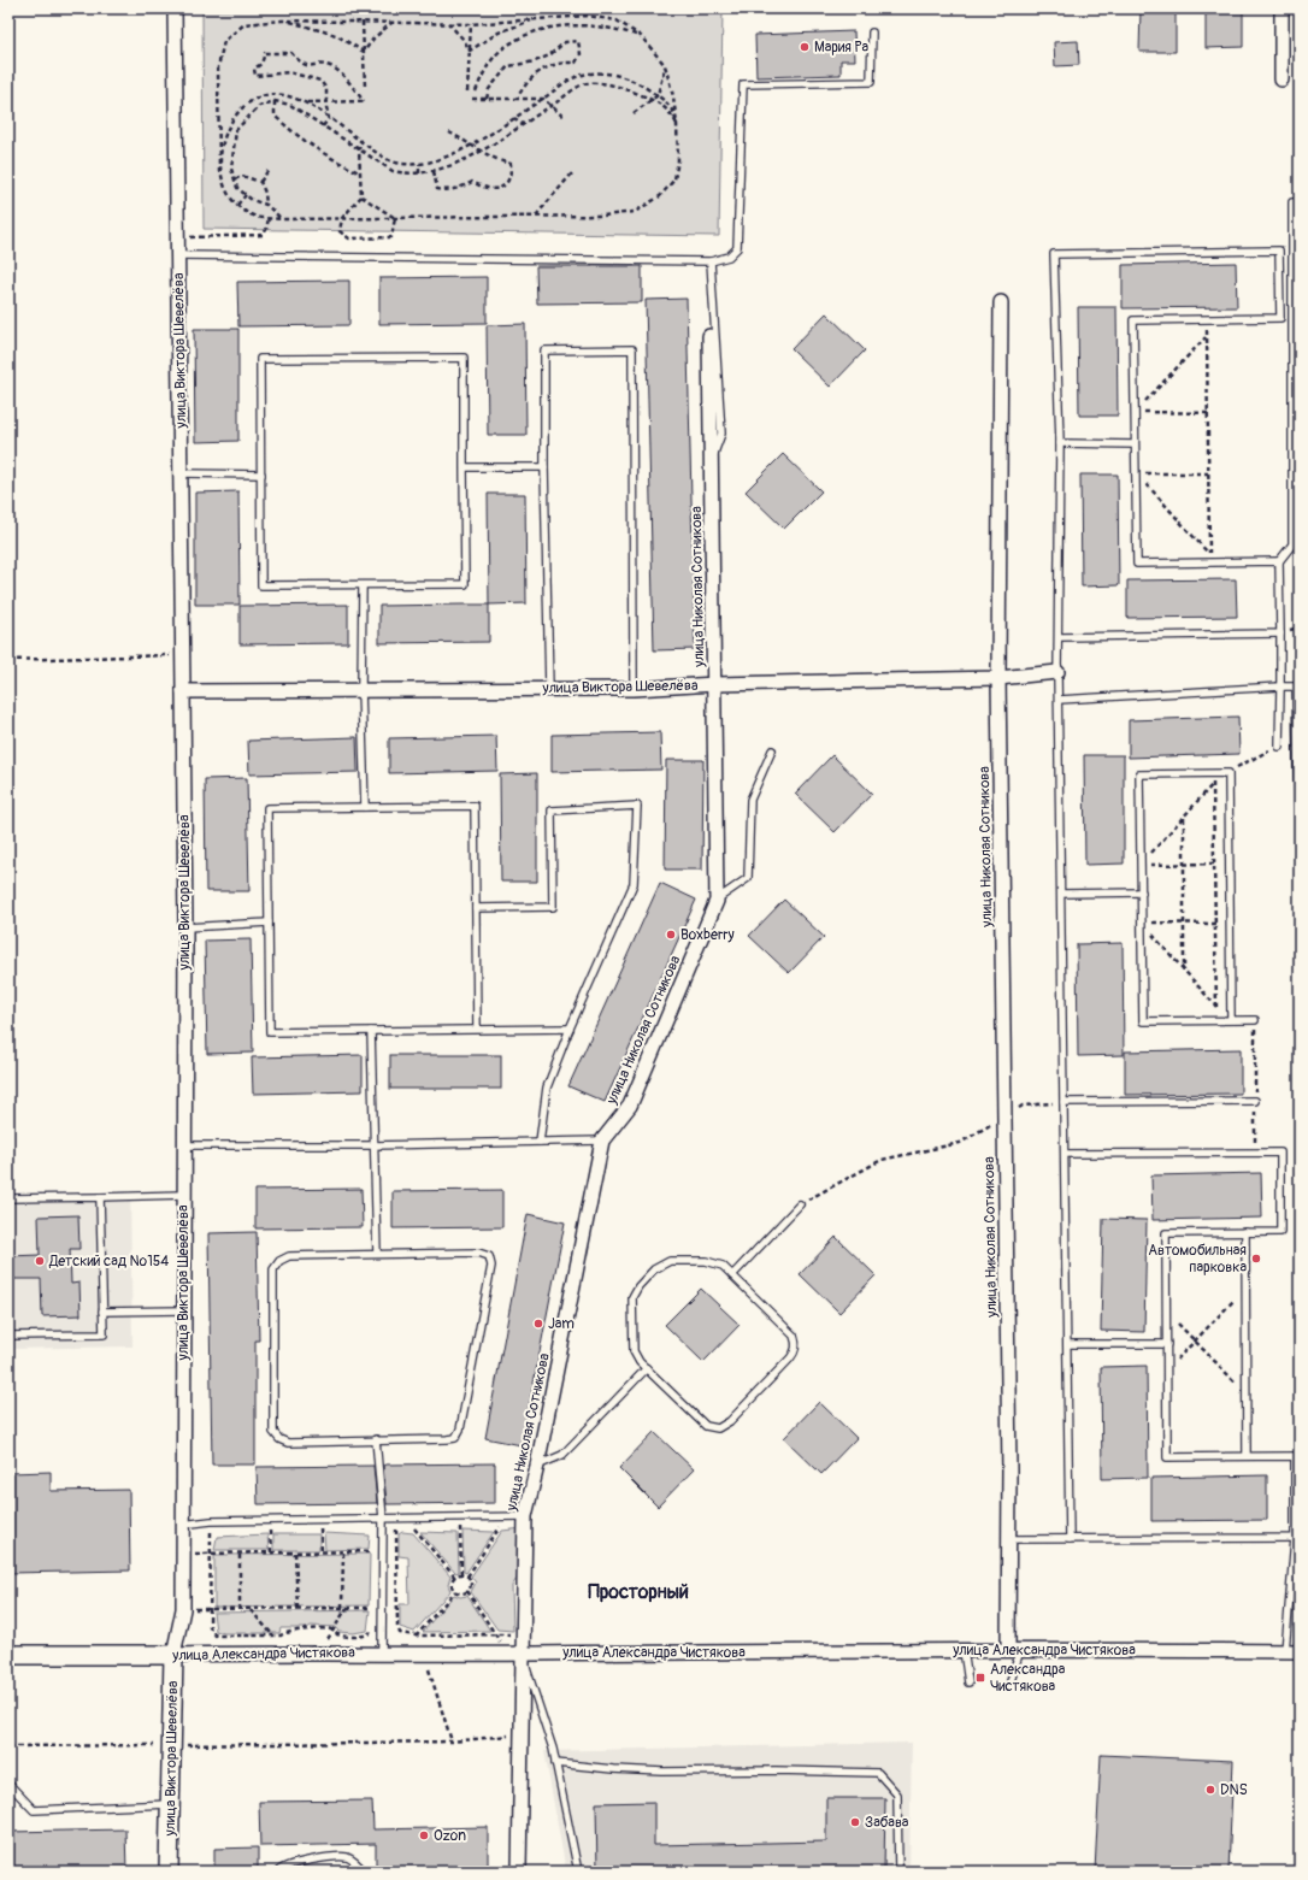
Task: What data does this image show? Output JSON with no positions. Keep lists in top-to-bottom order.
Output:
{
  "streets": {
    "street": ["улица Виктора Шевелёва", "улица Николая Сотникова", "улица Александра Чистякова"]
  },
  "crossings": [
    ["улица Виктора Шевелёва", "улица Николая Сотникова"],
    ["улица Виктора Шевелёва", "улица Александра Чистякова"],
    ["улица Николая Сотникова", "улица Александра Чистякова"]
  ],
  "districts": ["Просторный"],
  "places": {
    "other": [
      "Мария Ра",
      "Boxberry",
      "Автомобильная парковка",
      "Детский сад №154",
      "Jam",
      "DNS",
      "Забава",
      "Ozon"
    ],
    "transit": ["Александра Чистякова"]
  }
}
